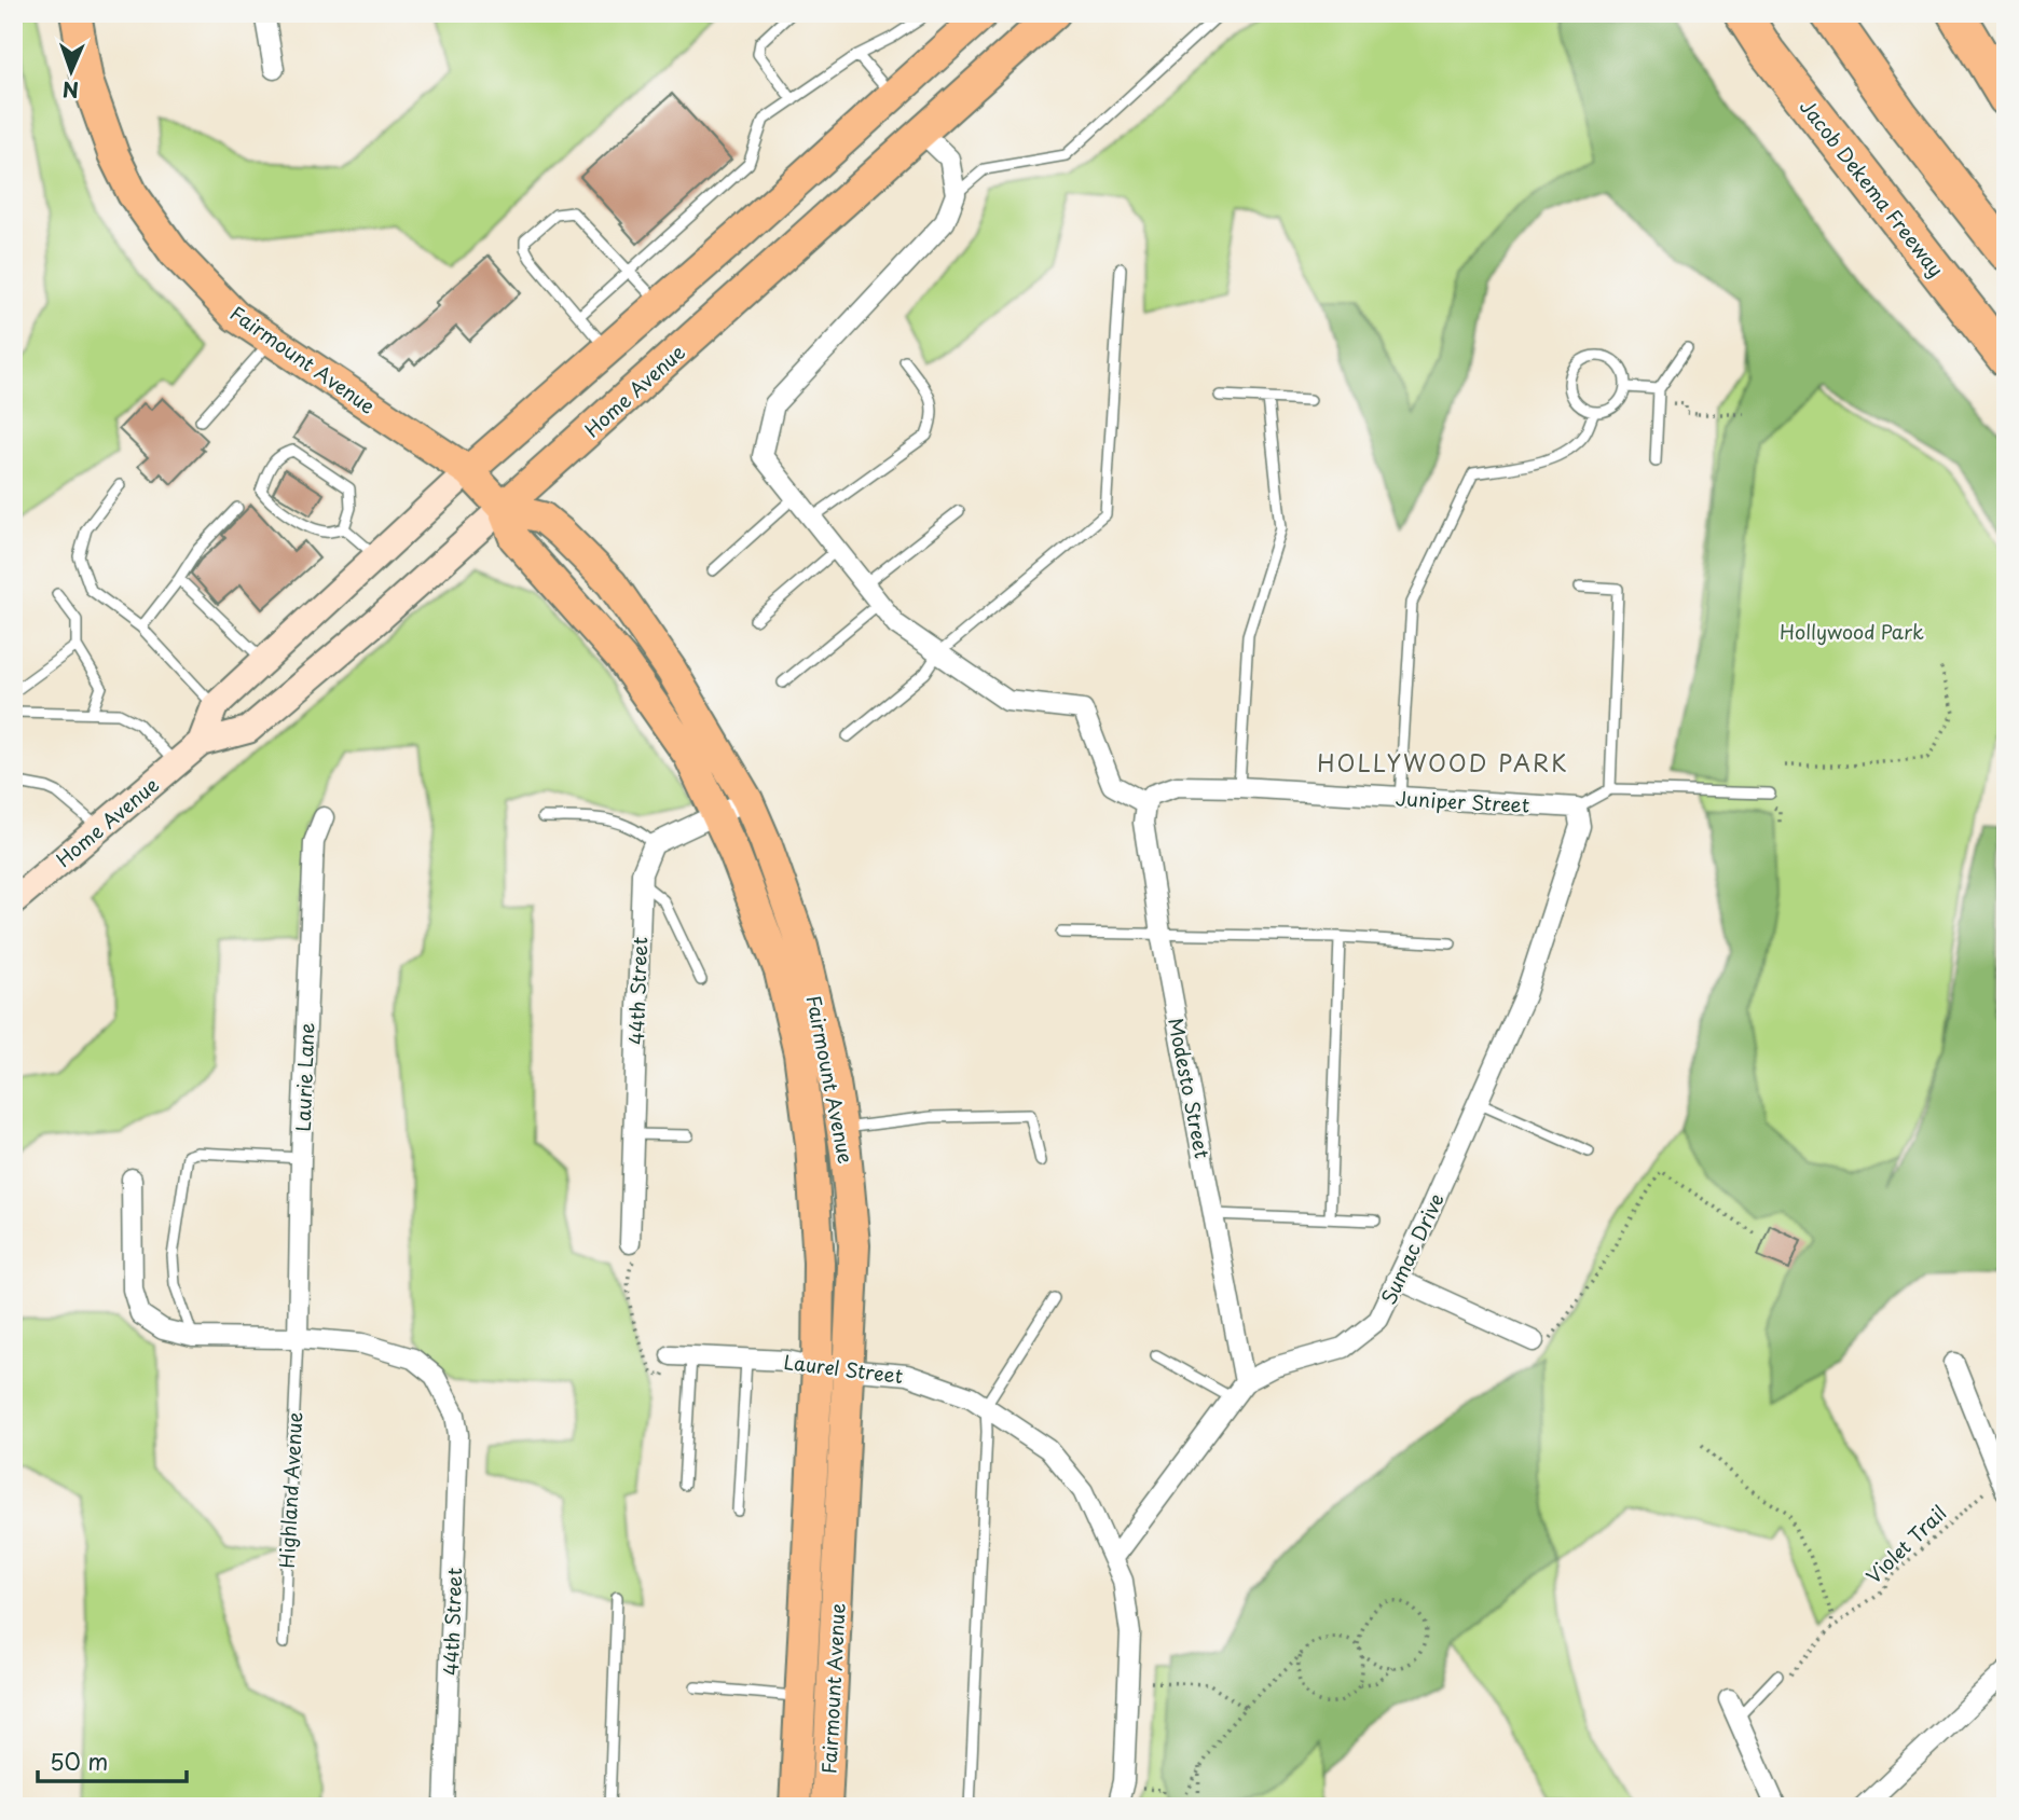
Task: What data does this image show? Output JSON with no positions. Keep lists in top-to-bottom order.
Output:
{
  "streets": {
    "highway": ["Jacob Dekema Freeway"],
    "main road": ["Fairmount Avenue", "Home Avenue"],
    "street": [
      "Juniper Street",
      "44th Street",
      "Laurie Lane",
      "Modesto Street",
      "Sumac Drive",
      "Laurel Street"
    ],
    "lane": ["Highland Avenue"],
    "path": ["Violet Trail"]
  },
  "crossings": [
    ["Fairmount Avenue", "Home Avenue"],
    ["Fairmount Avenue", "Laurel Street"],
    ["Juniper Street", "Modesto Street"],
    ["Juniper Street", "Sumac Drive"],
    ["44th Street", "Laurie Lane"],
    ["44th Street", "Highland Avenue"],
    ["Laurie Lane", "Highland Avenue"],
    ["Modesto Street", "Sumac Drive"],
    ["Sumac Drive", "Laurel Street"]
  ],
  "districts": ["HOLLYWOOD PARK"],
  "parks": ["Hollywood Park"],
  "scale_bar": "50 m",
  "north": "bottom"
}
